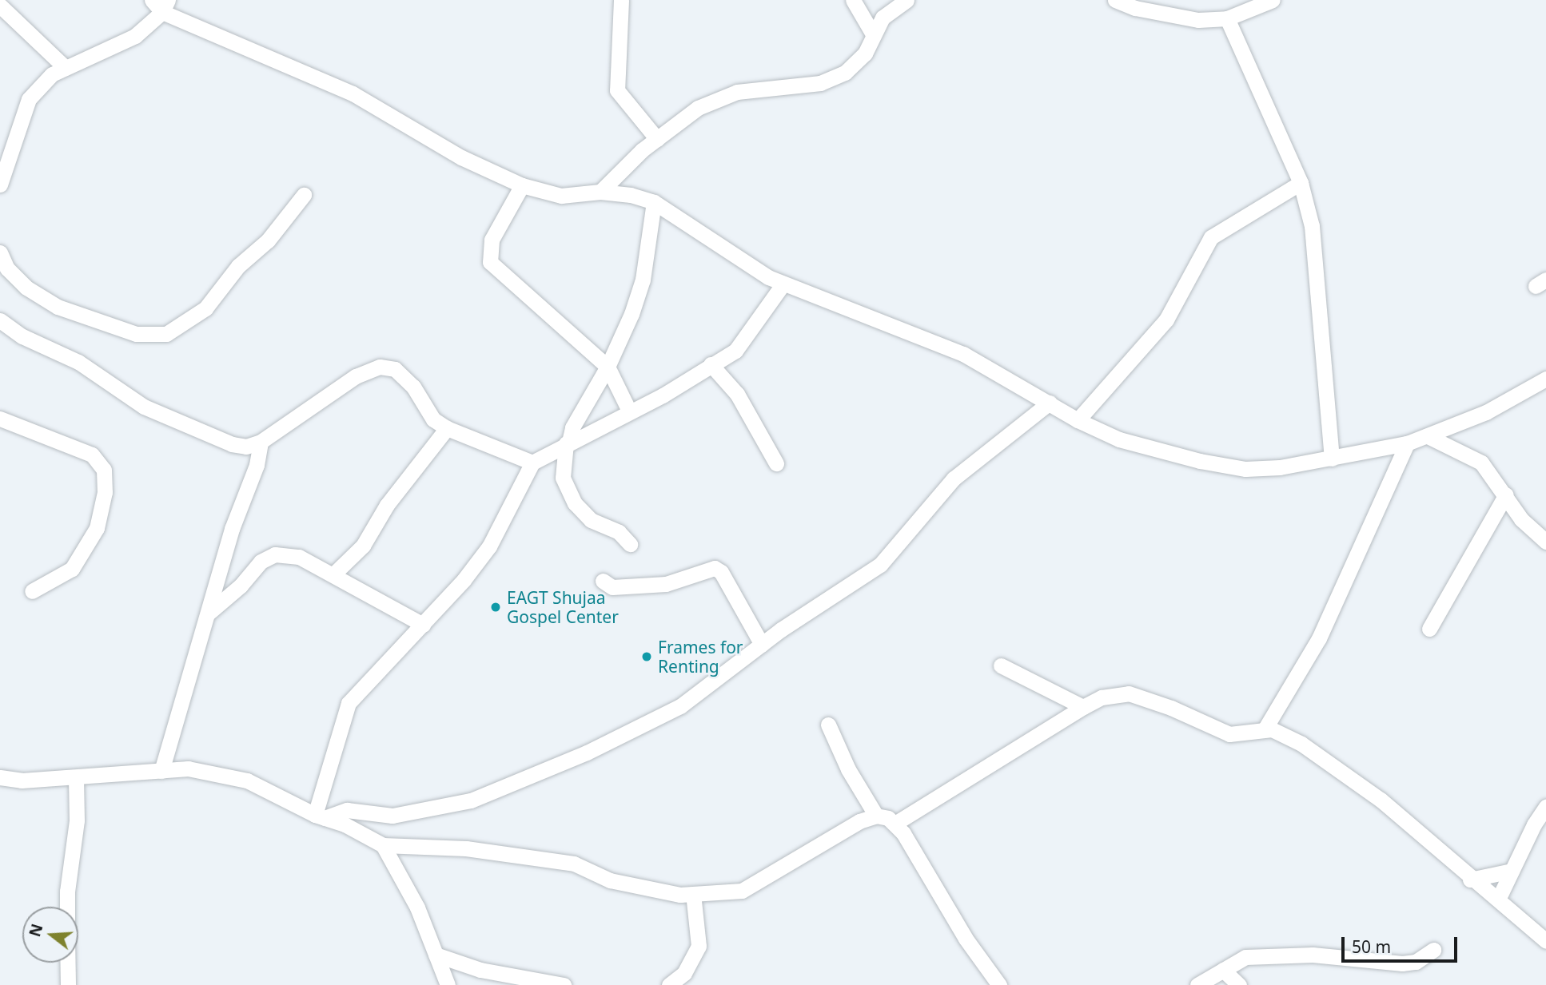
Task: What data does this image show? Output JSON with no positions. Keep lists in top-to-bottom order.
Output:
{
  "places": ["EAGT Shujaa Gospel Center", "Frames for Renting"],
  "scale_bar": "50 m",
  "north": "left"
}
